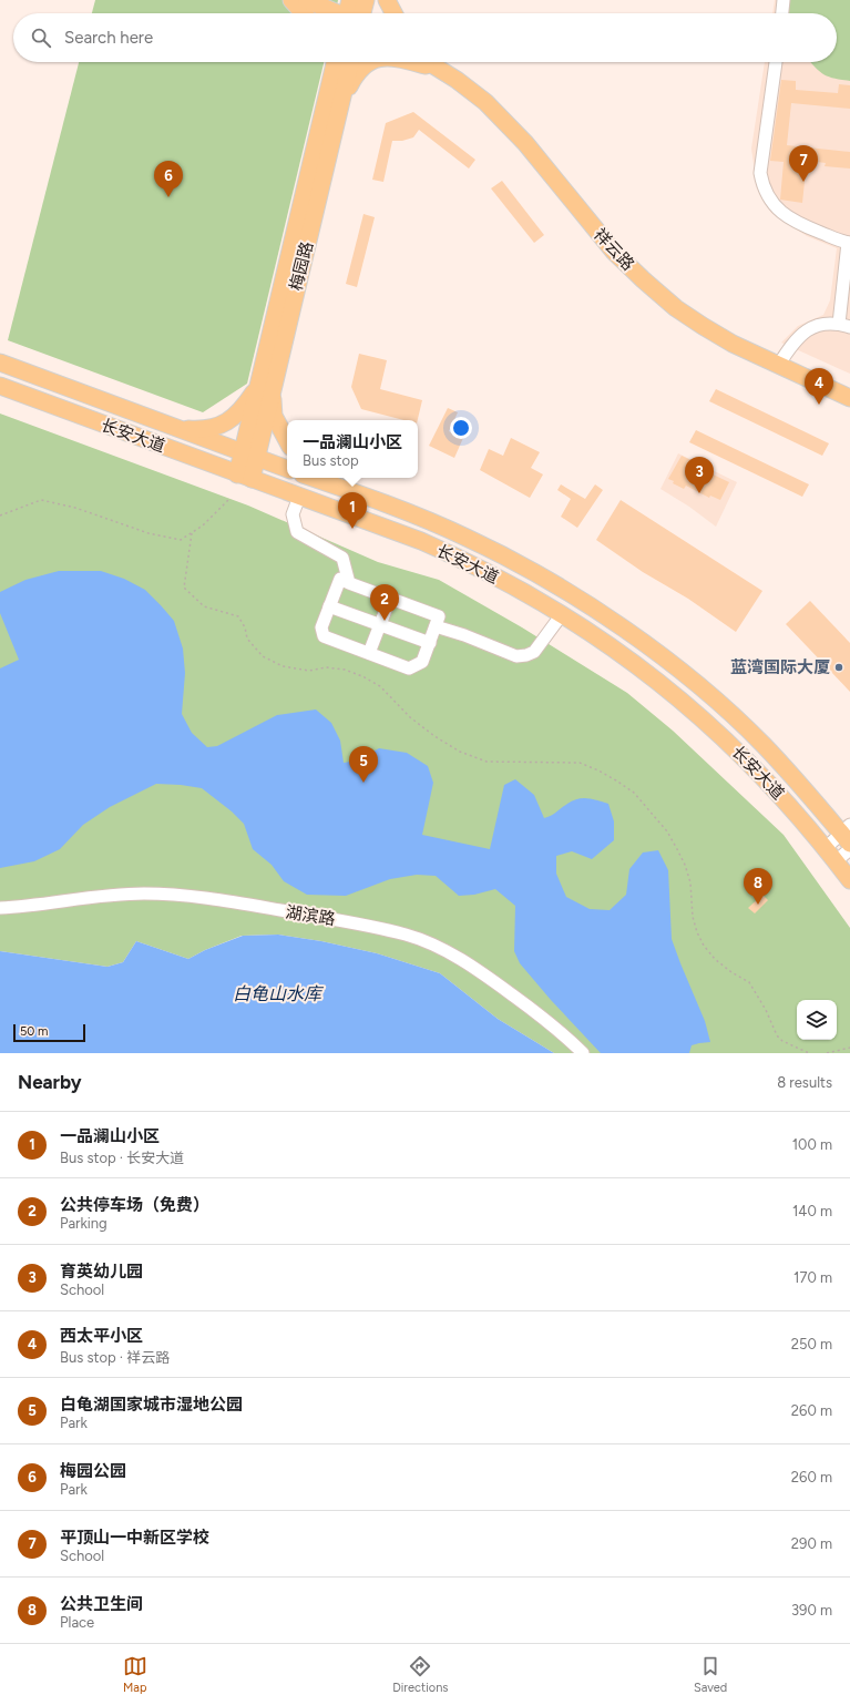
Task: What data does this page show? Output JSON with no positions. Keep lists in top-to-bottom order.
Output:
{
  "streets": {
    "main road": ["祥云路", "梅园路", "长安大道"],
    "street": ["湖滨路"]
  },
  "crossings": [
    ["梅园路", "长安大道"]
  ],
  "water": ["白龟山水库"],
  "places": ["蓝湾国际大厦"],
  "scale_bar": "50 m",
  "page": {
    "search": "Search here",
    "pins": [
      "7",
      "6",
      "4",
      "3",
      "1",
      "2",
      "5",
      "8"
    ],
    "popup": ["一品澜山小区", "Bus stop"],
    "scale": "50 m",
    "heading": ["Nearby", "8 results"],
    "list": [
      {
        "mark": "1",
        "name": "一品澜山小区",
        "note": "Bus stop · 长安大道",
        "value": "100 m"
      },
      {
        "mark": "2",
        "name": "公共停车场（免费）",
        "note": "Parking",
        "value": "140 m"
      },
      {
        "mark": "3",
        "name": "育英幼儿园",
        "note": "School",
        "value": "170 m"
      },
      {
        "mark": "4",
        "name": "西太平小区",
        "note": "Bus stop · 祥云路",
        "value": "250 m"
      },
      {
        "mark": "5",
        "name": "白龟湖国家城市湿地公园",
        "note": "Park",
        "value": "260 m"
      },
      {
        "mark": "6",
        "name": "梅园公园",
        "note": "Park",
        "value": "260 m"
      },
      {
        "mark": "7",
        "name": "平顶山一中新区学校",
        "note": "School",
        "value": "290 m"
      },
      {
        "mark": "8",
        "name": "公共卫生间",
        "note": "Place",
        "value": "390 m"
      }
    ],
    "nav": ["Map", "Directions", "Saved"]
  }
}
